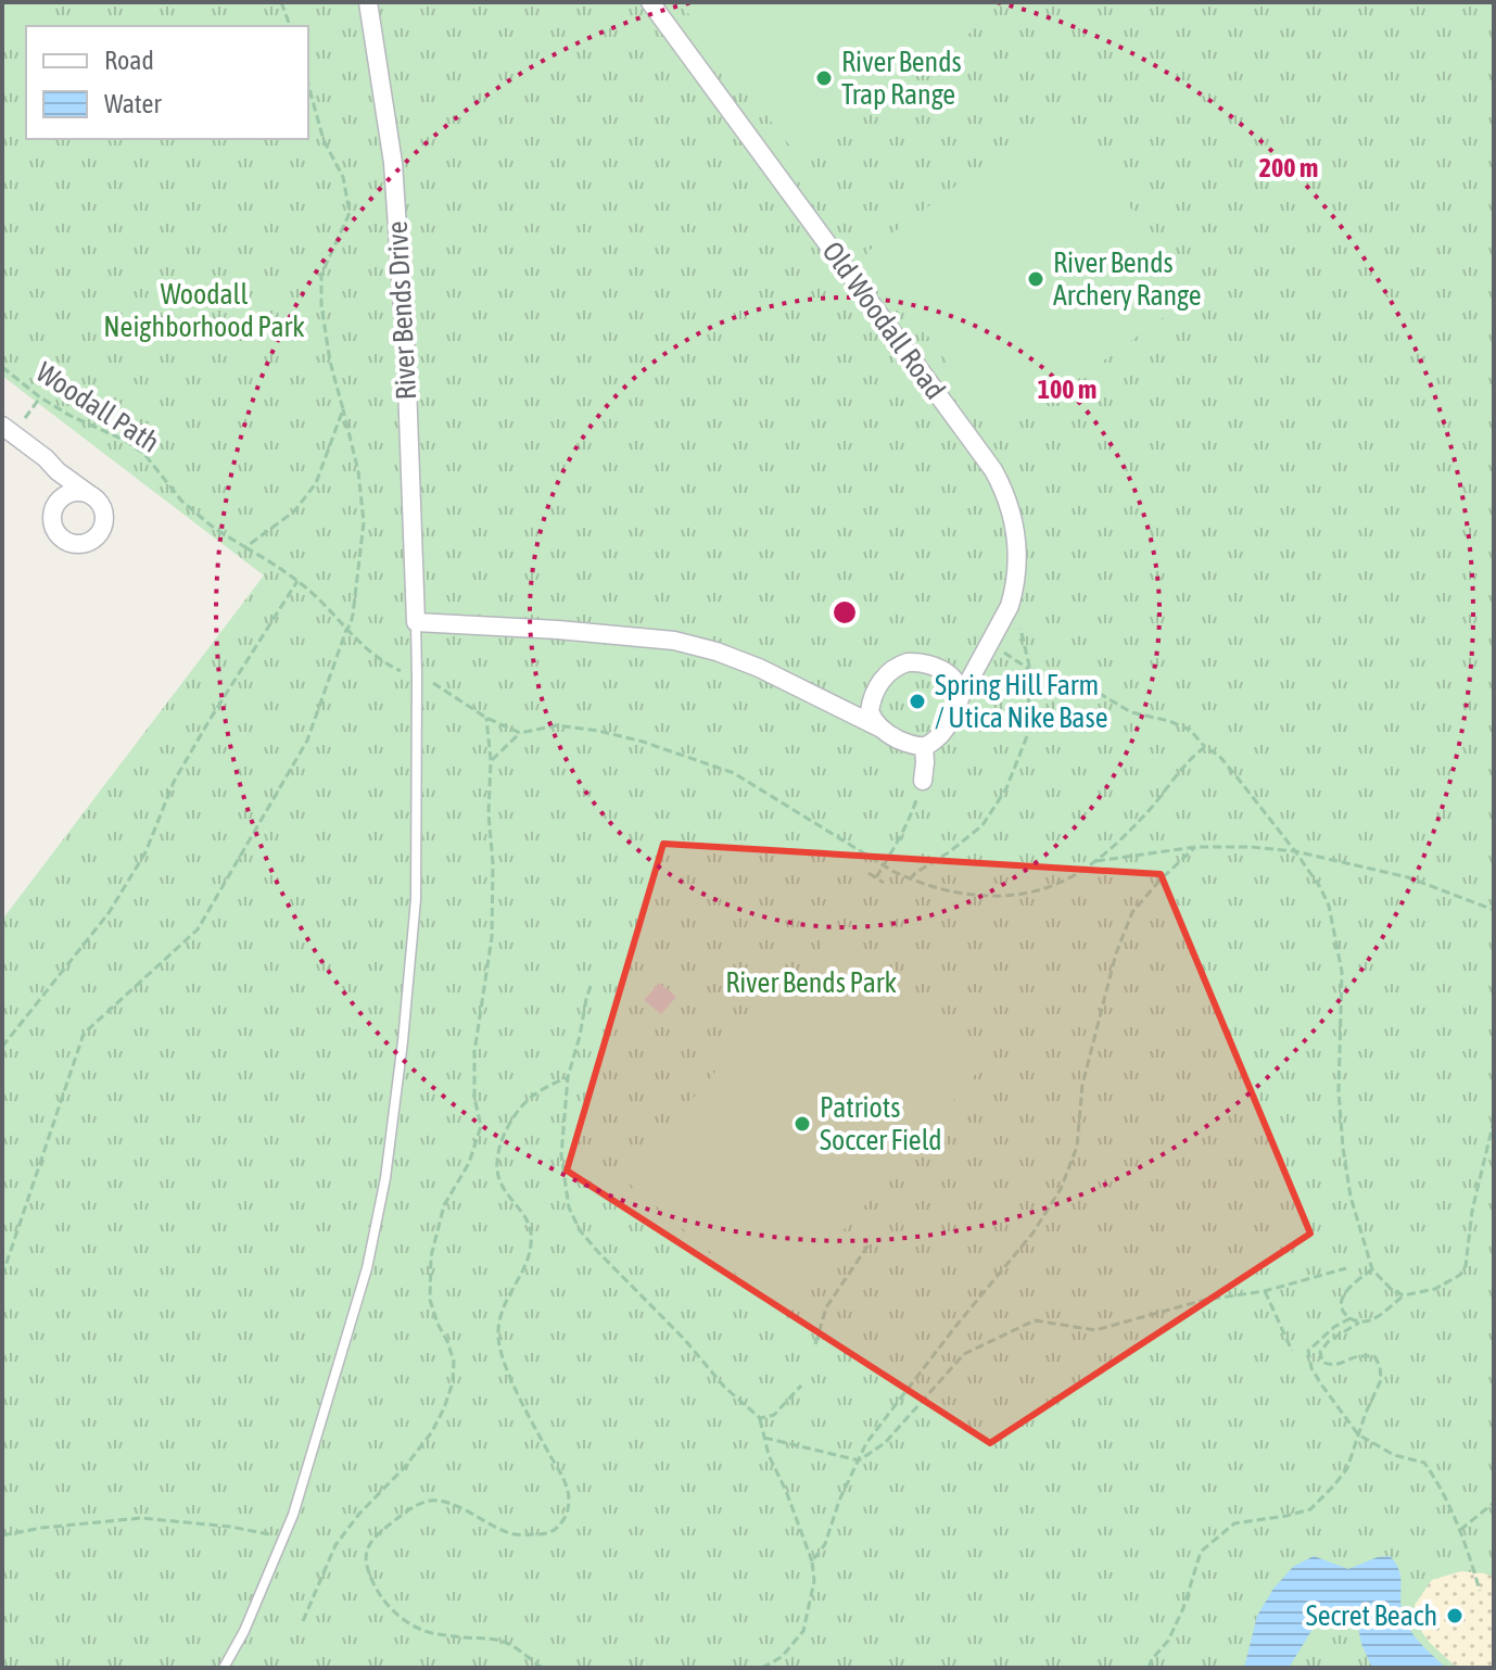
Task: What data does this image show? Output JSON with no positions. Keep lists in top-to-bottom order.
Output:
{
  "streets": {
    "street": ["River Bends Drive", "Old Woodall Road"],
    "path": ["Woodall Path"]
  },
  "parks": ["Woodall Neighborhood Park", "River Bends Park"],
  "places": [
    "River Bends Trap Range",
    "River Bends Archery Range",
    "Spring Hill Farm / Utica Nike Base",
    "Patriots Soccer Field",
    "Secret Beach"
  ],
  "legend": ["Road", "Water"],
  "rings": ["200 m", "100 m"]
}
